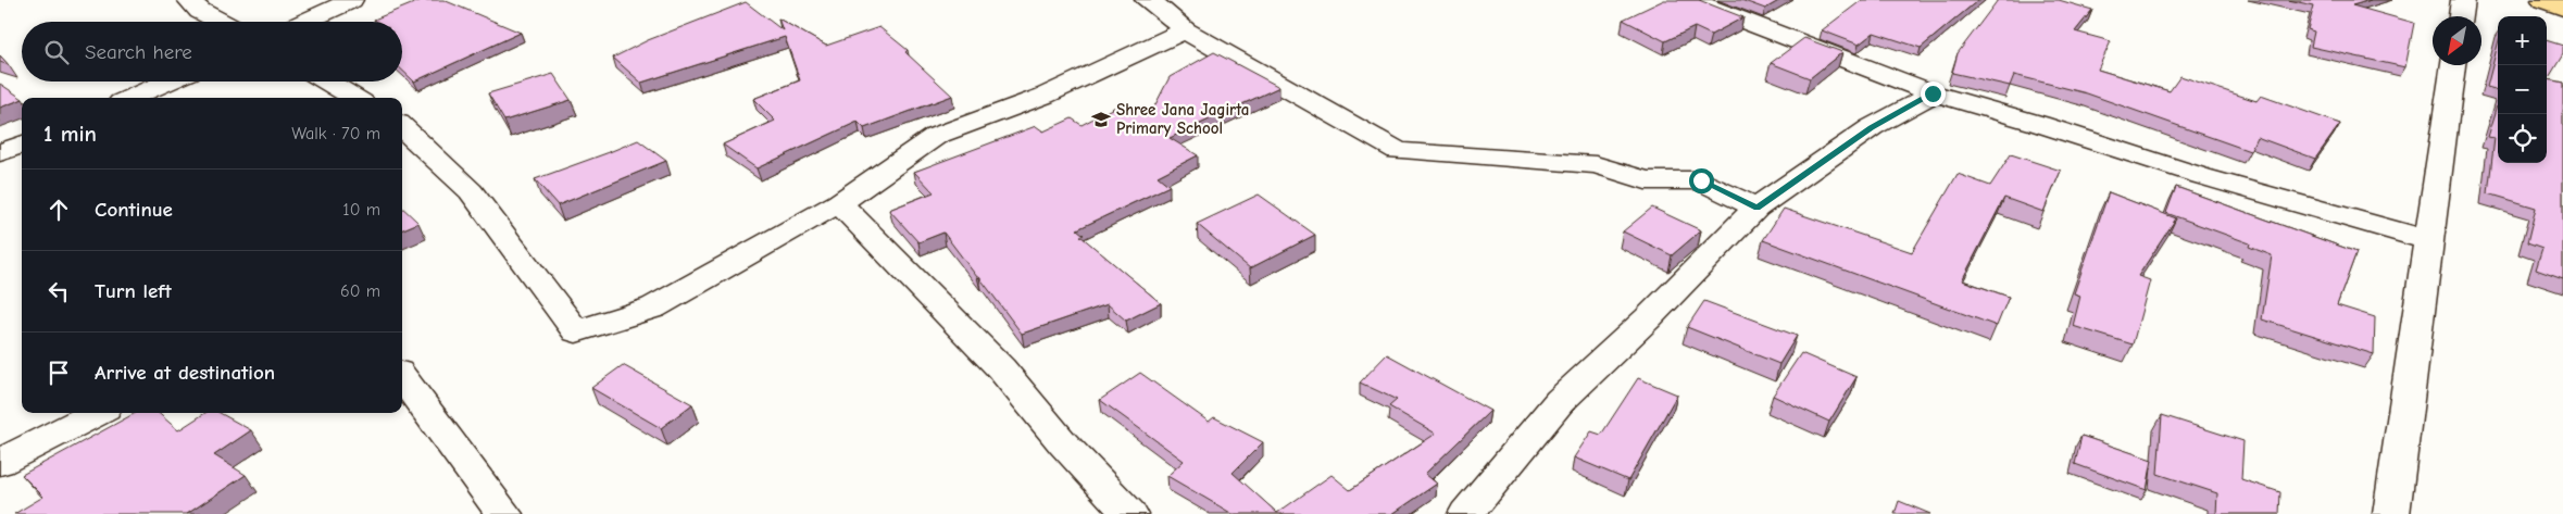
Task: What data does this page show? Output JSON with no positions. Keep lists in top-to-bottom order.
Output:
{
  "places": {
    "school or university": ["Shree Jana Jagirta Primary School"]
  },
  "north": "bottom left",
  "page": {
    "map_buttons": ["+", "−"],
    "search": "Search here",
    "heading": ["1 min", "Walk · 70 m"],
    "list": [
      ["Continue", "10 m"],
      ["Turn left", "60 m"],
      "Arrive at destination"
    ]
  }
}
